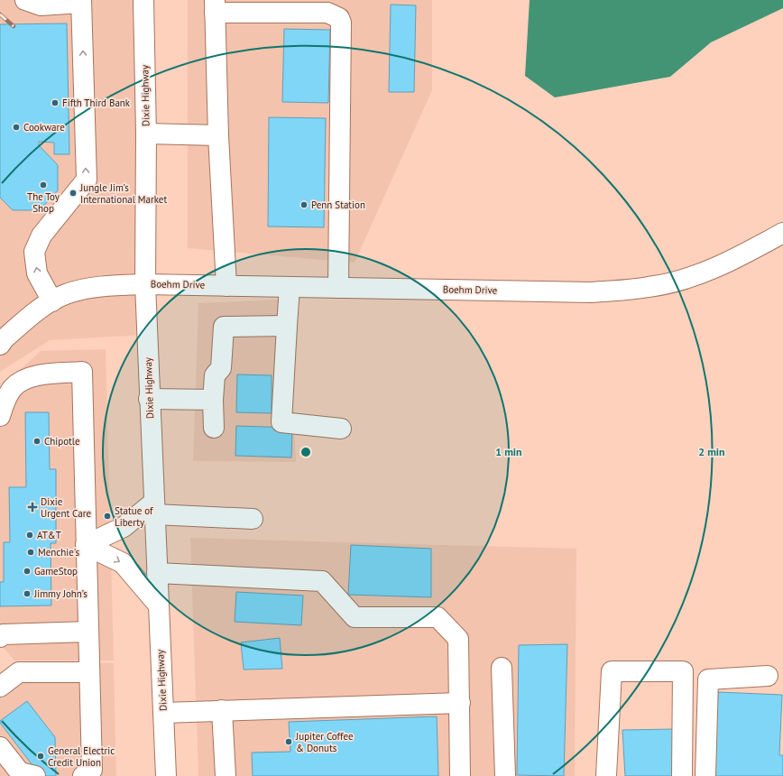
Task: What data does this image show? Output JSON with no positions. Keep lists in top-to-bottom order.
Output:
{
  "streets": {
    "street": ["Dixie Highway", "Boehm Drive"]
  },
  "crossings": [
    ["Dixie Highway", "Boehm Drive"]
  ],
  "places": {
    "other": [
      "Fifth Third Bank",
      "Cookware",
      "The Toy Shop",
      "Jungle Jim’s International Market",
      "Penn Station",
      "Chipotle",
      "Statue of Liberty",
      "AT&T",
      "Menchie's",
      "GameStop",
      "Jimmy John’s",
      "Jupiter Coffee & Donuts",
      "General Electric Credit Union"
    ],
    "health": ["Dixie Urgent Care"]
  },
  "rings": ["1 min", "2 min"]
}
